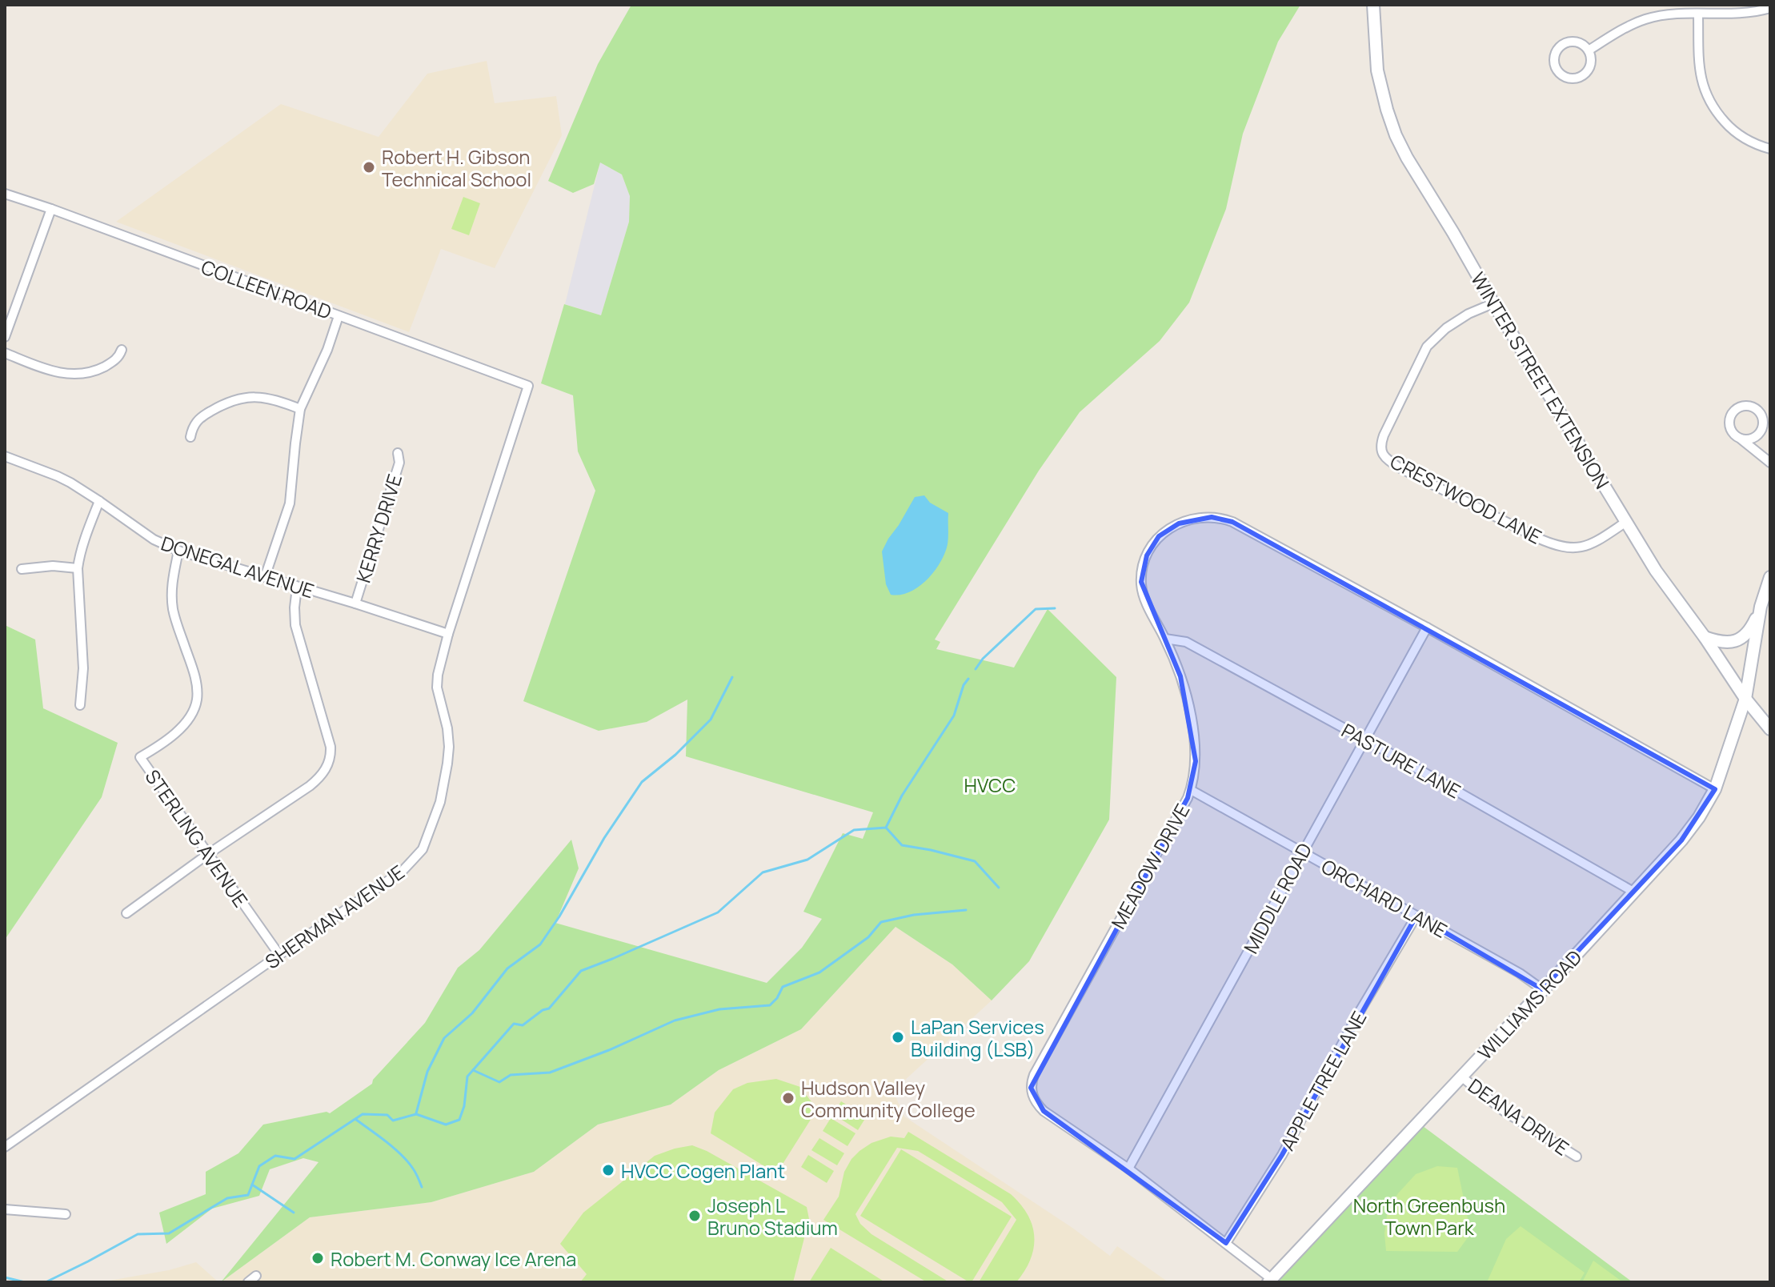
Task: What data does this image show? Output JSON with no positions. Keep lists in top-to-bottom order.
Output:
{
  "streets": {
    "main road": ["WINTER STREET EXTENSION", "WILLIAMS ROAD"],
    "street": [
      "COLLEEN ROAD",
      "CRESTWOOD LANE",
      "KERRY DRIVE",
      "DONEGAL AVENUE",
      "PASTURE LANE",
      "STERLING AVENUE",
      "MEADOW DRIVE",
      "MIDDLE ROAD",
      "ORCHARD LANE",
      "SHERMAN AVENUE",
      "APPLE TREE LANE",
      "DEANA DRIVE"
    ]
  },
  "crossings": [
    ["COLLEEN ROAD", "SHERMAN AVENUE"],
    ["WINTER STREET EXTENSION", "CRESTWOOD LANE"],
    ["WINTER STREET EXTENSION", "WILLIAMS ROAD"],
    ["KERRY DRIVE", "DONEGAL AVENUE"],
    ["DONEGAL AVENUE", "STERLING AVENUE"],
    ["DONEGAL AVENUE", "SHERMAN AVENUE"],
    ["PASTURE LANE", "MEADOW DRIVE"],
    ["PASTURE LANE", "MIDDLE ROAD"],
    ["PASTURE LANE", "WILLIAMS ROAD"],
    ["STERLING AVENUE", "SHERMAN AVENUE"],
    ["MEADOW DRIVE", "MIDDLE ROAD"],
    ["MEADOW DRIVE", "ORCHARD LANE"],
    ["MEADOW DRIVE", "WILLIAMS ROAD"],
    ["MEADOW DRIVE", "APPLE TREE LANE"],
    ["MIDDLE ROAD", "ORCHARD LANE"],
    ["ORCHARD LANE", "WILLIAMS ROAD"],
    ["ORCHARD LANE", "APPLE TREE LANE"],
    ["WILLIAMS ROAD", "DEANA DRIVE"]
  ],
  "parks": ["HVCC", "North Greenbush Town Park"],
  "places": [
    "Robert H. Gibson Technical School",
    "LaPan Services Building (LSB)",
    "Hudson Valley Community College",
    "HVCC Cogen Plant",
    "Joseph L Bruno Stadium",
    "Robert M. Conway Ice Arena"
  ]
}
